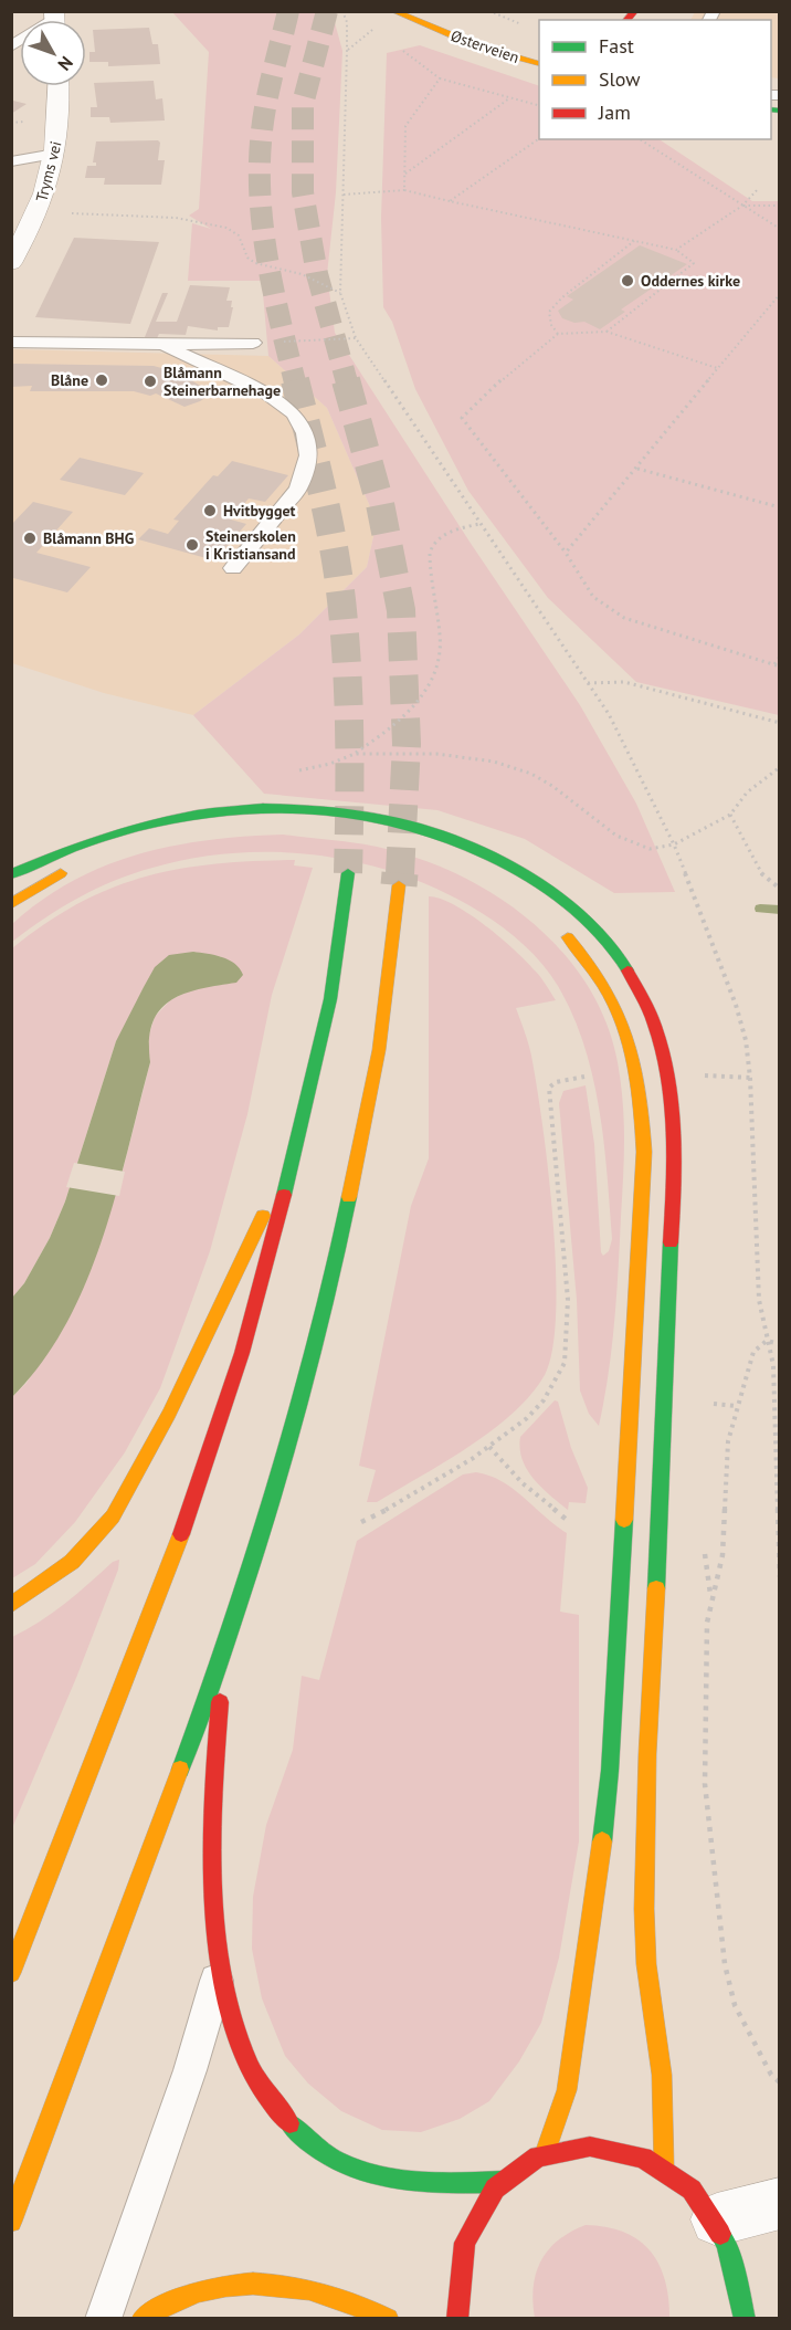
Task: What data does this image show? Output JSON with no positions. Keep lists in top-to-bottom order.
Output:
{
  "streets": {
    "main road": ["Østerveien"],
    "street": ["Tryms vei"]
  },
  "places": [
    "Oddernes kirke",
    "Blåne",
    "Blåmann Steinerbarnehage",
    "Hvitbygget",
    "Blåmann BHG",
    "Steinerskolen i Kristiansand"
  ],
  "legend": ["Fast", "Slow", "Jam"],
  "north": "bottom right"
}
